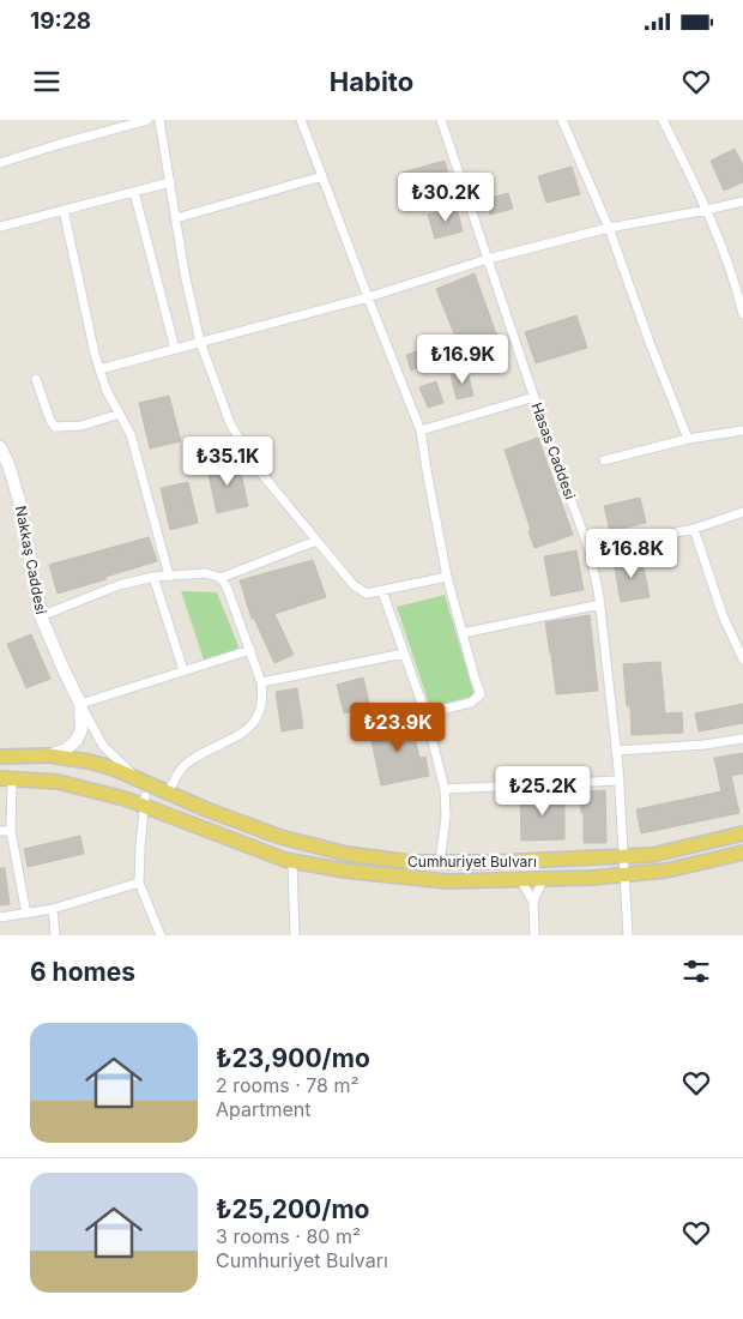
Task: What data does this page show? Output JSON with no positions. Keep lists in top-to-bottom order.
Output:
{
  "streets": {
    "main road": ["Cumhuriyet Bulvarı"],
    "street": ["Hasas Caddesi", "Nakkaş Caddesi"]
  },
  "crossings": [
    ["Hasas Caddesi", "Cumhuriyet Bulvarı"]
  ],
  "page": {
    "status": "19:28",
    "header": "Habito",
    "price": [
      "₺30.2K",
      "₺16.9K",
      "₺35.1K",
      "₺16.8K",
      "₺23.9K",
      "₺25.2K"
    ],
    "heading": "6 homes",
    "list": [
      {
        "name": "₺23,900/mo",
        "note": "2 rooms · 78 m² · Apartment"
      },
      {
        "name": "₺25,200/mo",
        "note": "3 rooms · 80 m² · Cumhuriyet Bulvarı"
      }
    ]
  }
}
